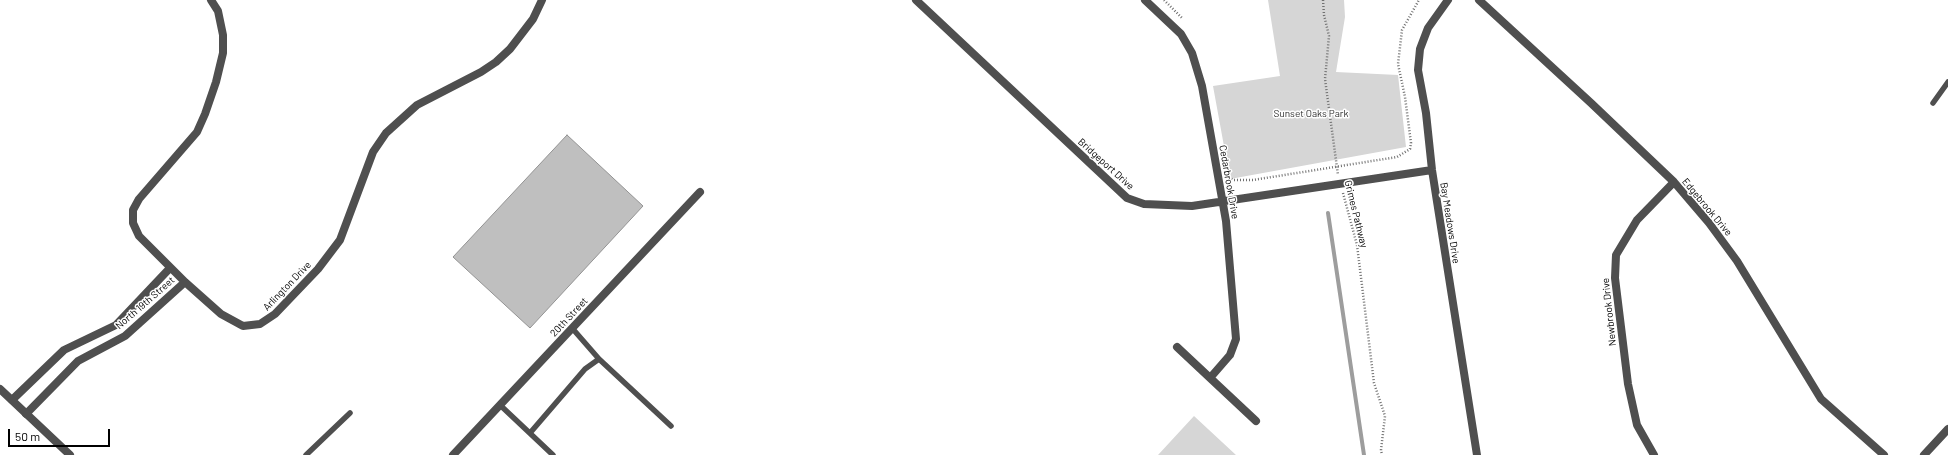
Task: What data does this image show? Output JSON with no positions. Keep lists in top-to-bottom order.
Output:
{
  "streets": {
    "street": [
      "Bridgeport Drive",
      "Cedarbrook Drive",
      "Edgebrook Drive",
      "Bay Meadows Drive",
      "Arlington Drive",
      "North 19th Street",
      "Newbrook Drive",
      "20th Street"
    ],
    "path": ["Grimes Pathway"]
  },
  "crossings": [
    ["Bridgeport Drive", "Cedarbrook Drive"],
    ["Bridgeport Drive", "Grimes Pathway"],
    ["Bridgeport Drive", "Bay Meadows Drive"],
    ["Edgebrook Drive", "Newbrook Drive"],
    ["Arlington Drive", "North 19th Street"]
  ],
  "parks": ["Sunset Oaks Park"],
  "scale_bar": "50 m"
}
